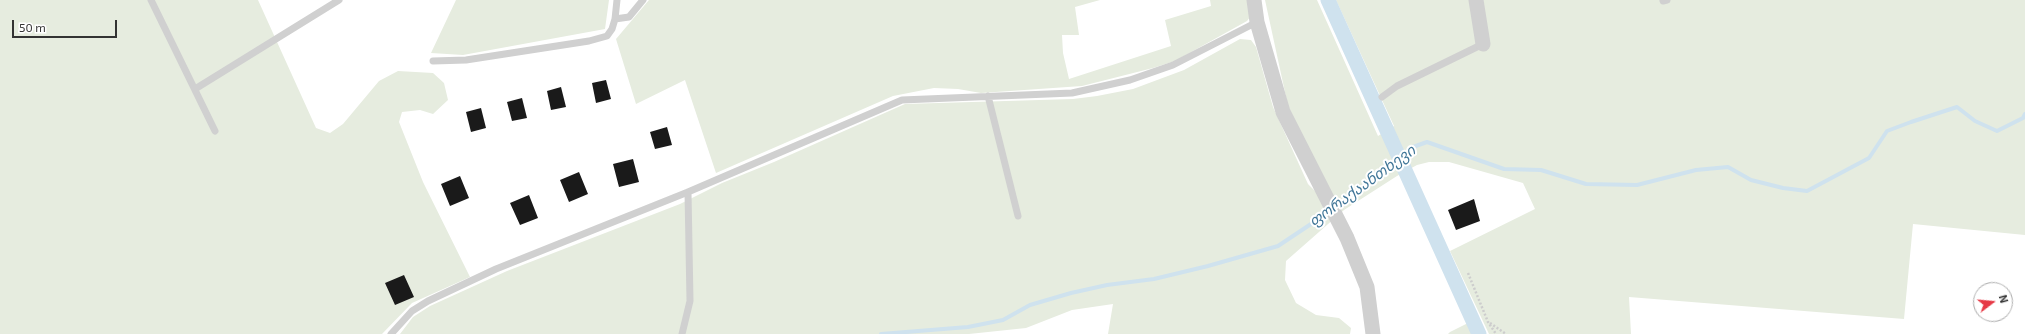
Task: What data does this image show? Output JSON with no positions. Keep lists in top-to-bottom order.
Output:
{
  "water": ["ფორაქაანთხევი"],
  "scale_bar": "50 m",
  "north": "right"
}
